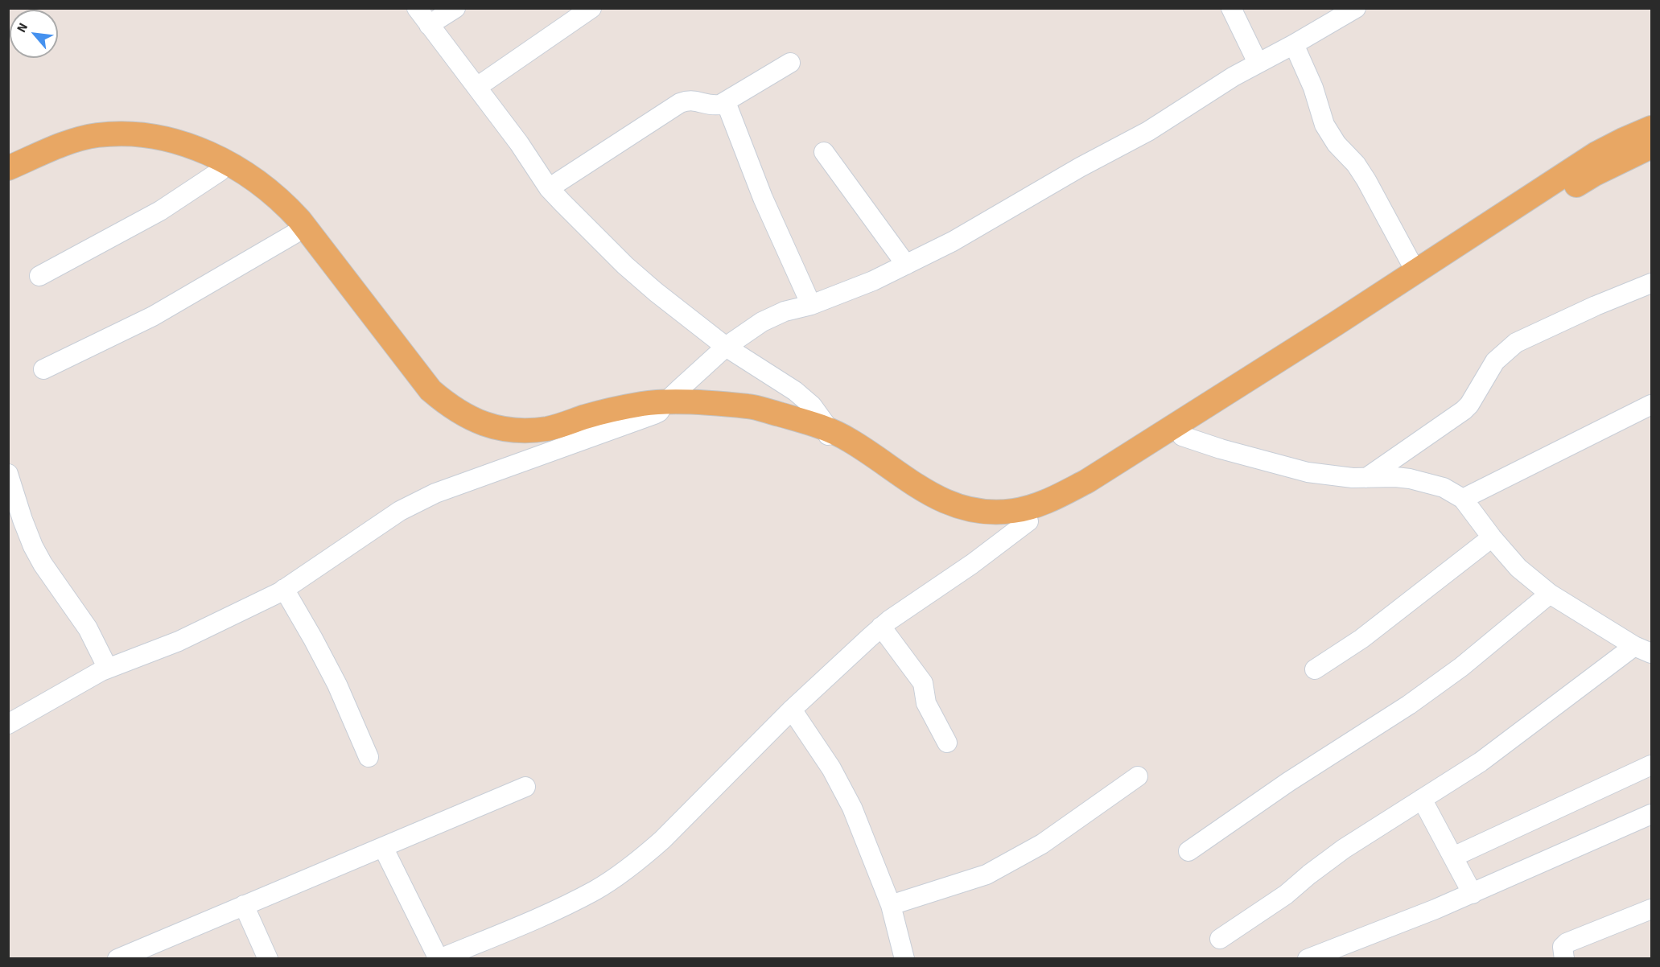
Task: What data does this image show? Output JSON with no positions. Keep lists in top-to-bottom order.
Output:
{
  "north": "top left"
}
